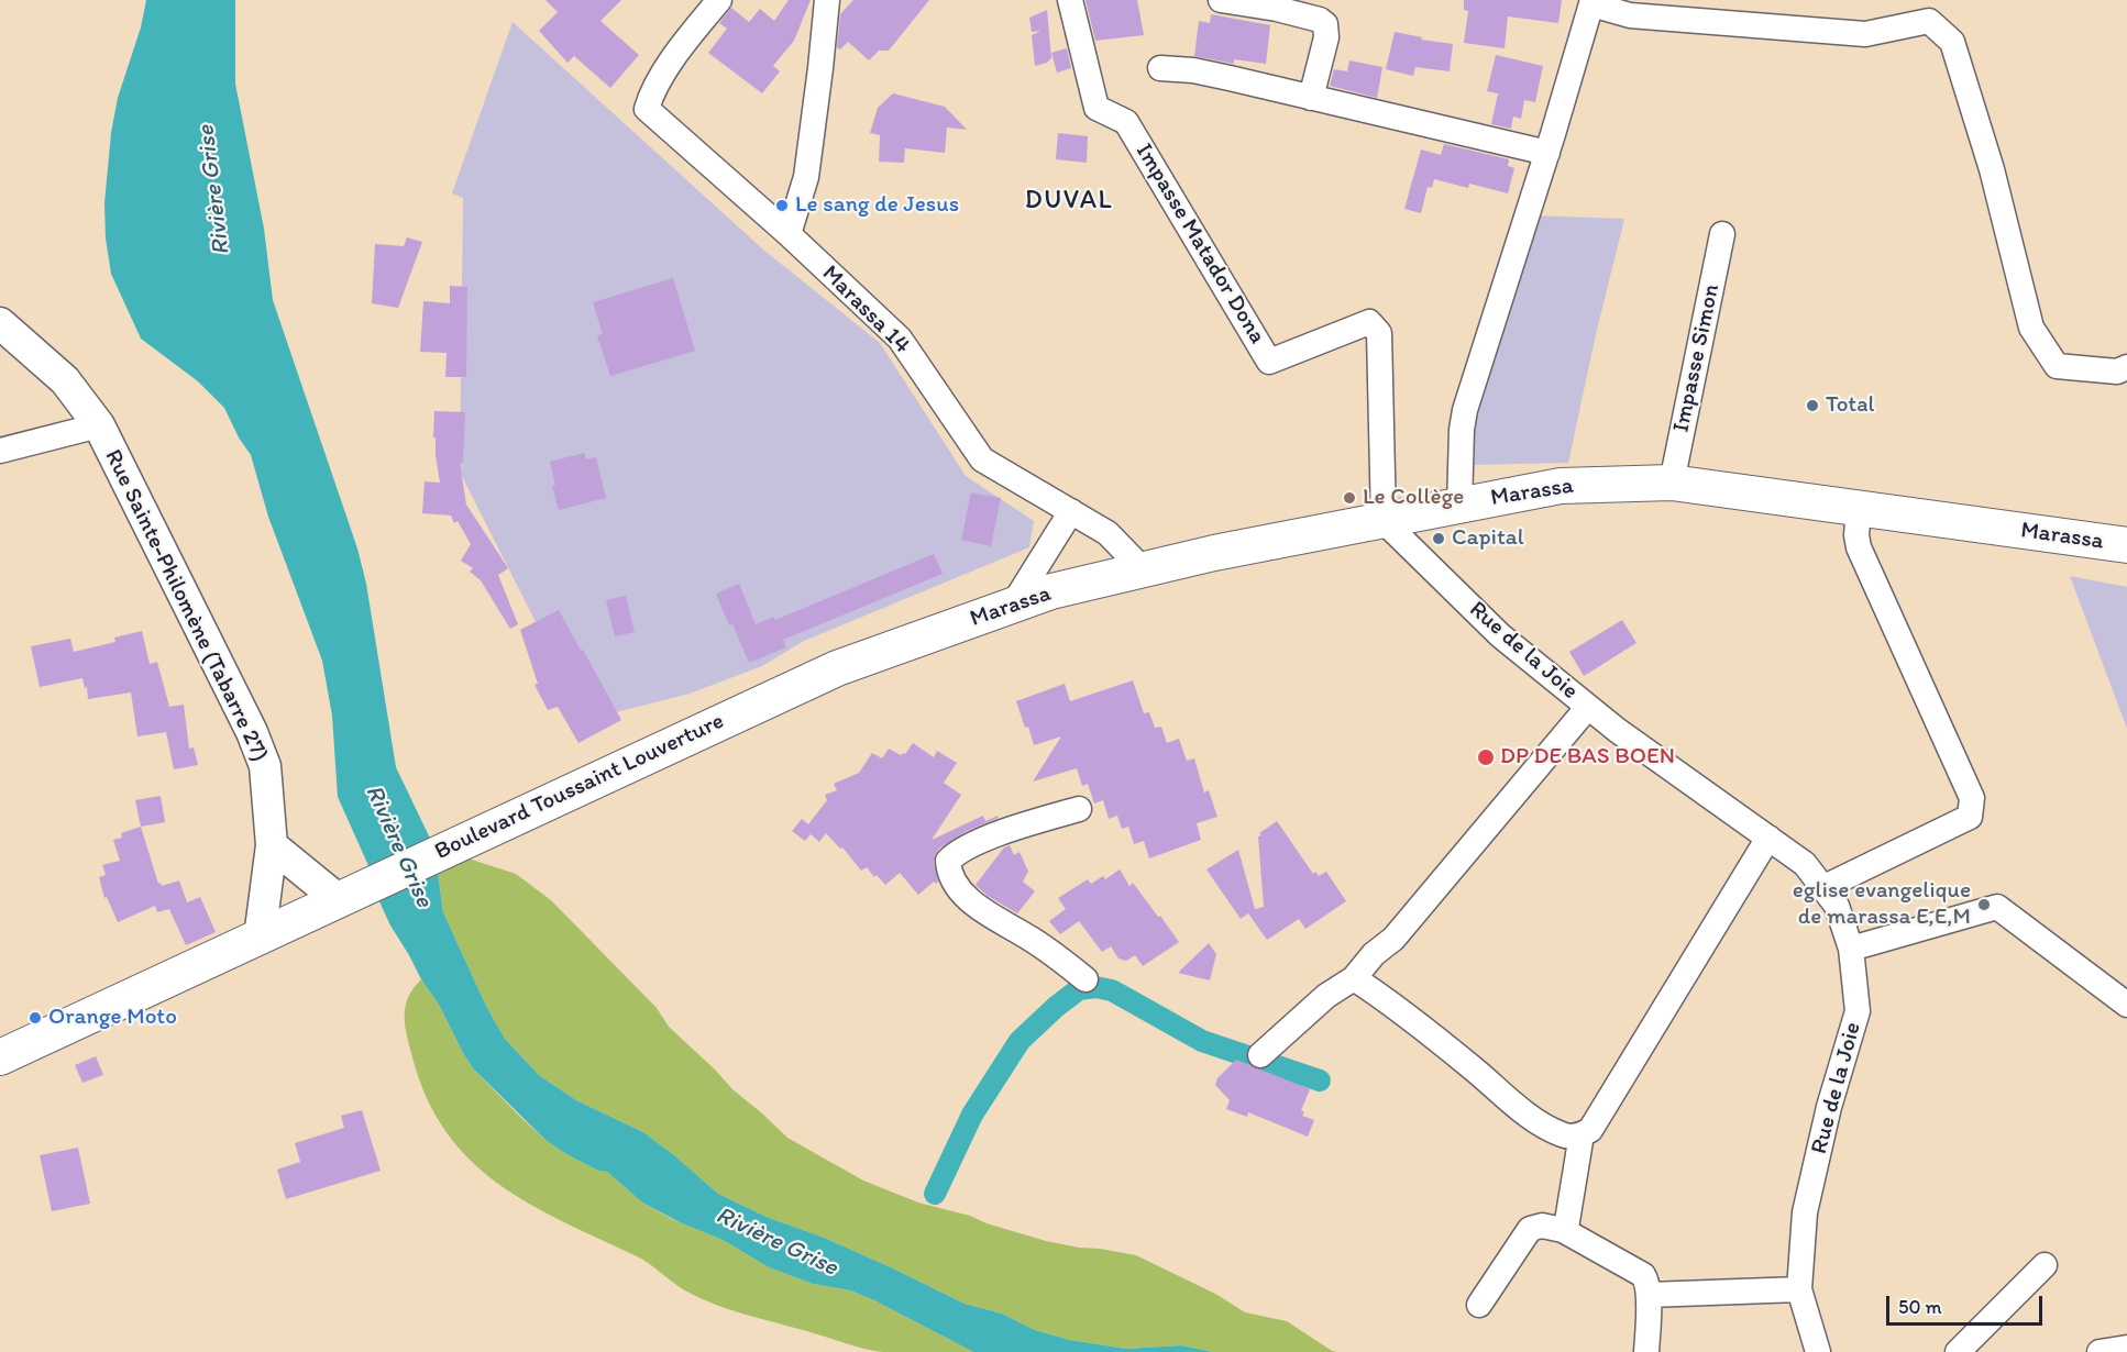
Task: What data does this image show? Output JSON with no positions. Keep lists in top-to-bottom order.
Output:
{
  "streets": {
    "main road": ["Marassa", "Boulevard Toussaint Louverture"],
    "street": [
      "Impasse Matador Dona",
      "Marassa 14",
      "Impasse Simon",
      "Rue Sainte-Philomène (Tabarre 27)",
      "Rue de la Joie"
    ]
  },
  "crossings": [
    ["Impasse Matador Dona", "Marassa"],
    ["Impasse Matador Dona", "Rue de la Joie"],
    ["Marassa 14", "Marassa"],
    ["Impasse Simon", "Marassa"],
    ["Marassa", "Rue de la Joie"],
    ["Marassa", "Boulevard Toussaint Louverture"],
    ["Rue Sainte-Philomène (Tabarre 27)", "Boulevard Toussaint Louverture"]
  ],
  "districts": ["DUVAL"],
  "water": ["Rivière Grise"],
  "places": [
    "Le sang de Jesus",
    "Total",
    "Le Collège",
    "Capital",
    "DP DE BAS BOEN",
    "eglise evangelique de marassa E,E,M",
    "Orange Moto"
  ],
  "scale_bar": "50 m"
}
